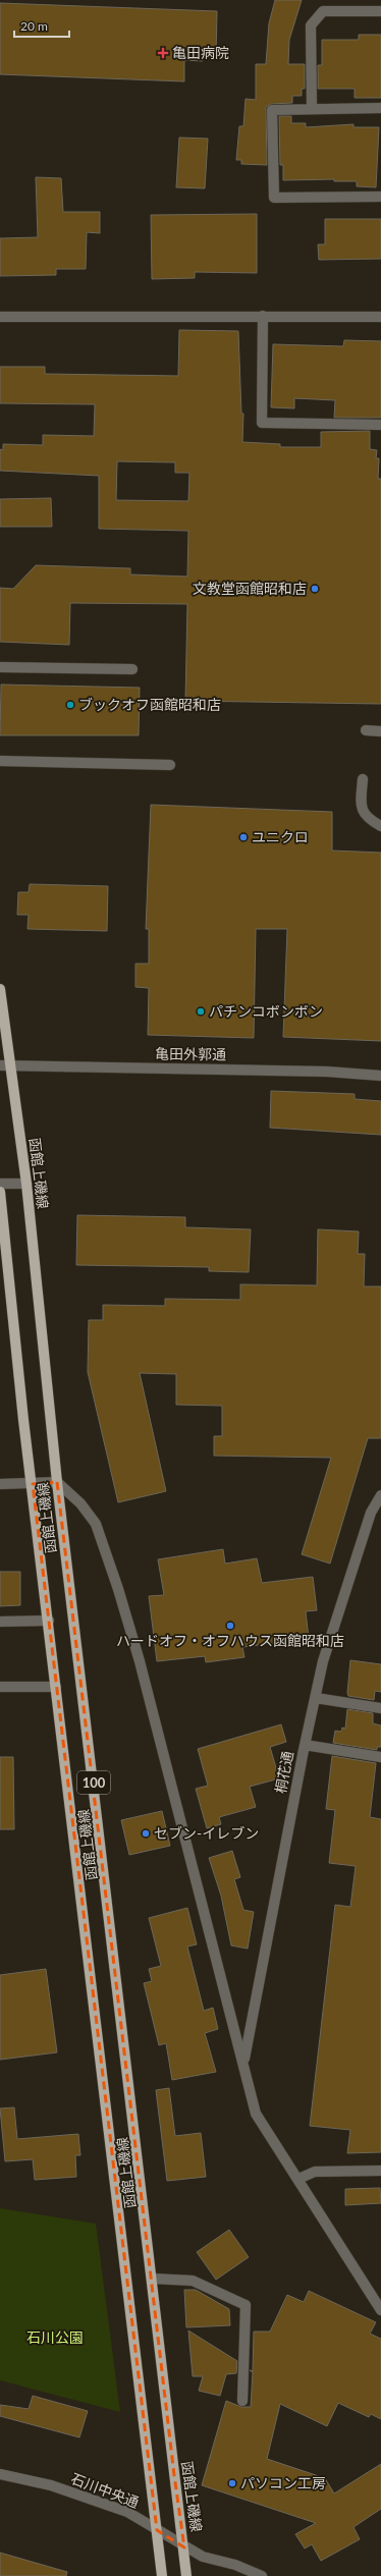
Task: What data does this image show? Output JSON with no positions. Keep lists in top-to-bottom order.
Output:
{
  "streets": {
    "main road": ["函館上磯線", "100"],
    "street": ["亀田外郭通", "桐花通", "石川中央通"]
  },
  "crossings": [
    ["亀田外郭通", "函館上磯線"],
    ["函館上磯線", "石川中央通"]
  ],
  "parks": ["石川公園"],
  "places": {
    "health": ["亀田病院"],
    "other": [
      "文教堂函館昭和店",
      "ブックオフ函館昭和店",
      "ユニクロ",
      "パチンコボンボン",
      "ハードオフ・オフハウス函館昭和店",
      "セブン-イレブン",
      "パソコン工房"
    ]
  },
  "scale_bar": "20 m"
}
